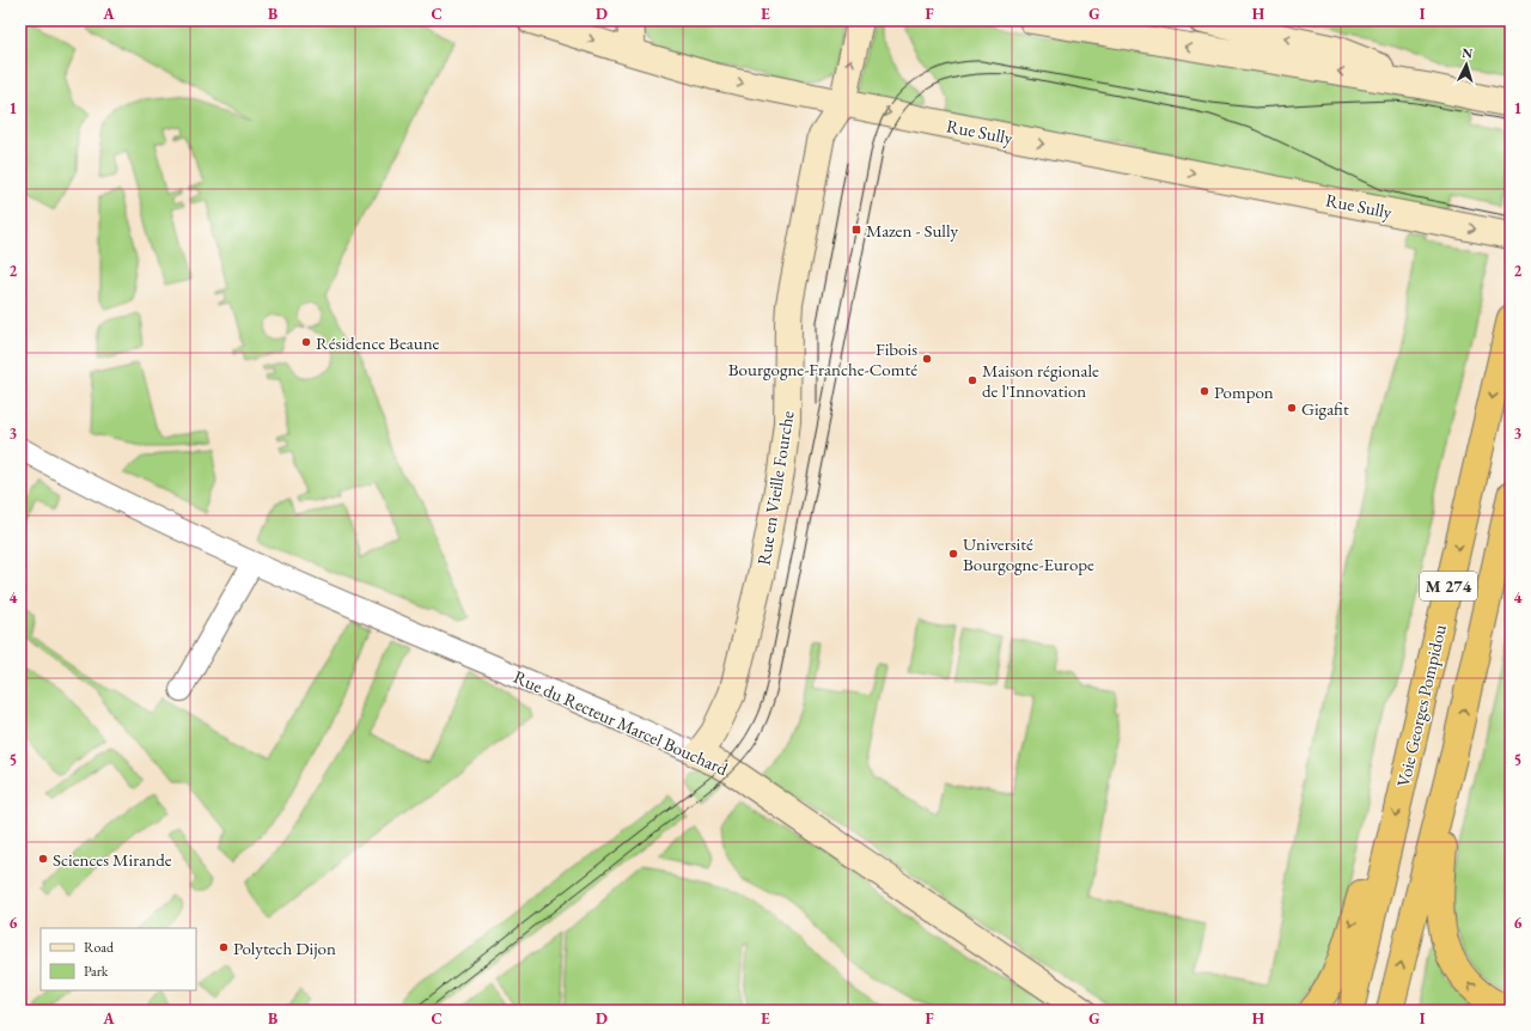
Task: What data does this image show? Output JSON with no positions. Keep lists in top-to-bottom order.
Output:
{
  "streets": {
    "highway": ["M 274", "Voie Georges Pompidou"],
    "main road": ["Rue Sully", "Rue en Vieille Fourche", "Rue du Recteur Marcel Bouchard"]
  },
  "crossings": [
    ["Rue Sully", "Rue en Vieille Fourche"],
    ["Rue en Vieille Fourche", "Rue du Recteur Marcel Bouchard"]
  ],
  "places": {
    "transit": ["Mazen - Sully"],
    "other": [
      "Résidence Beaune",
      "Fibois Bourgogne-Franche-Comté",
      "Maison régionale de l'Innovation",
      "Pompon",
      "Gigafit",
      "Université Bourgogne-Europe",
      "Sciences Mirande",
      "Polytech Dijon"
    ]
  },
  "legend": ["Road", "Park"],
  "north": "top",
  "grid": {
    "columns": [
      "A",
      "B",
      "C",
      "D",
      "E",
      "F",
      "G",
      "H",
      "I"
    ],
    "rows": [
      "1",
      "2",
      "3",
      "4",
      "5",
      "6"
    ]
  }
}
